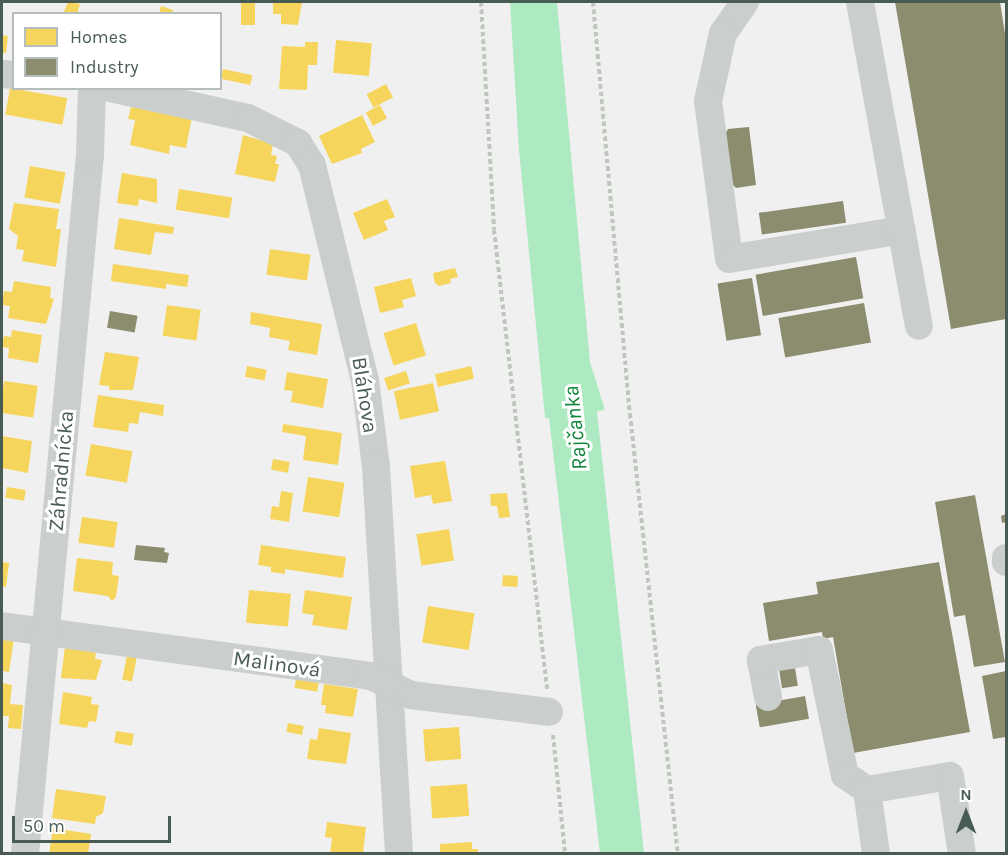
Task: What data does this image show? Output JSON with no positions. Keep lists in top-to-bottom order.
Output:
{
  "streets": {
    "street": ["Bláhova", "Záhradnícka", "Malinová"]
  },
  "crossings": [
    ["Bláhova", "Malinová"],
    ["Záhradnícka", "Malinová"]
  ],
  "water": ["Rajčanka"],
  "legend": ["Homes", "Industry"],
  "scale_bar": "50 m",
  "north": "top"
}
